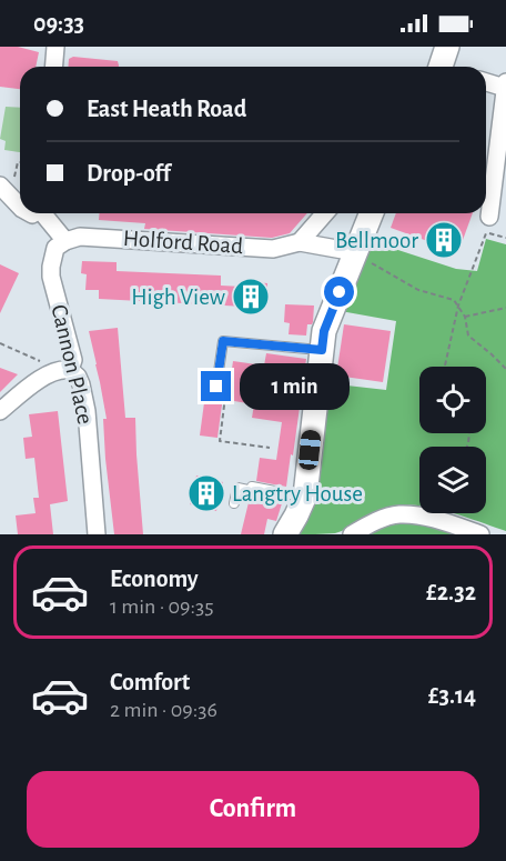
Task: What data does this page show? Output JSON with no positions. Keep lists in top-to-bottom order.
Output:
{
  "streets": {
    "street": ["Holford Road", "Cannon Place"]
  },
  "crossings": [
    ["Holford Road", "Cannon Place"]
  ],
  "places": {
    "building": ["Bellmoor", "High View", "Langtry House"]
  },
  "page": {
    "status": "09:33",
    "banner": ["East Heath Road", "Drop-off"],
    "bubble": "1 min",
    "list": [
      {
        "name": "Economy",
        "note": "1 min · 09:35",
        "value": "£2.32"
      },
      {
        "name": "Comfort",
        "note": "2 min · 09:36",
        "value": "£3.14"
      }
    ],
    "buttons": "Confirm"
  }
}
